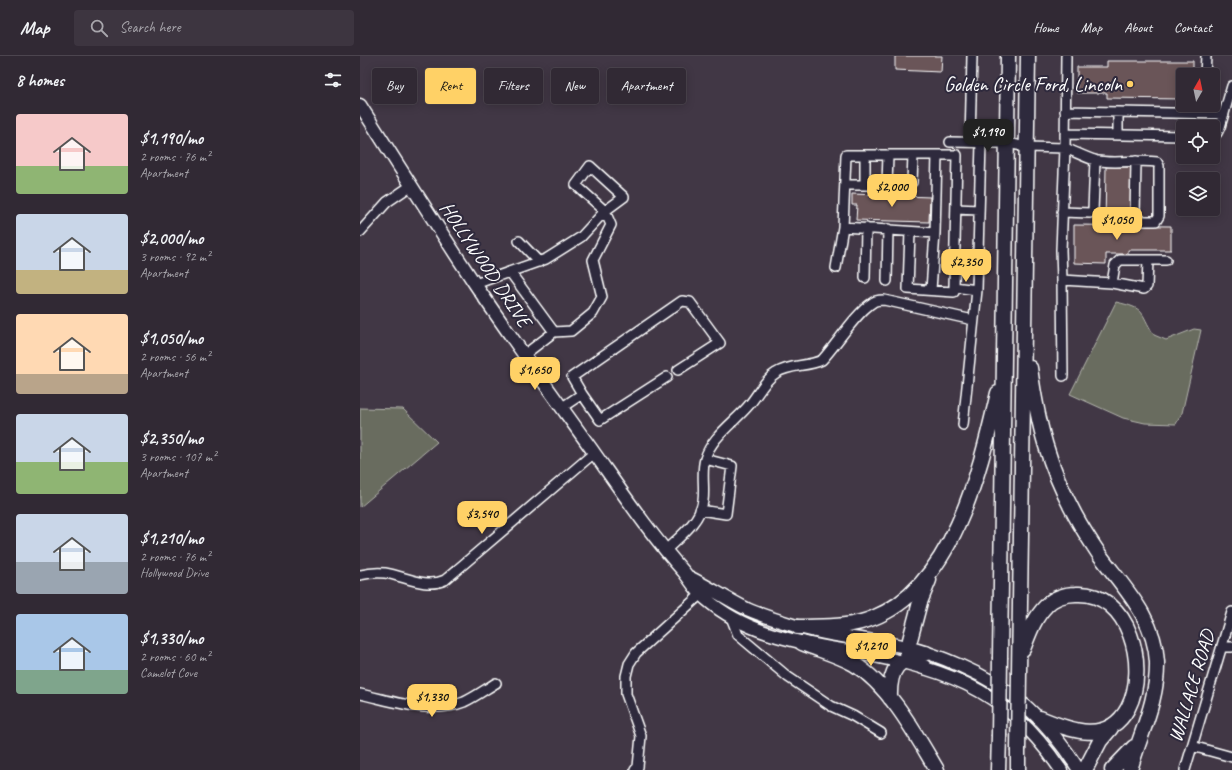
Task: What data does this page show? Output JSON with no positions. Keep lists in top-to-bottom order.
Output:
{
  "streets": {
    "main road": ["HOLLYWOOD DRIVE"],
    "street": ["WALLACE ROAD"]
  },
  "places": ["Golden Circle Ford, Lincoln"],
  "north": "top",
  "page": {
    "header": "Map",
    "search": "Search here",
    "nav": [
      "Home",
      "Map",
      "About",
      "Contact"
    ],
    "heading": "8 homes",
    "chip": [
      "Buy",
      "Rent",
      "Filters",
      "New",
      "Apartment"
    ],
    "list": [
      {
        "name": "$1,190/mo",
        "note": "2 rooms · 76 m² · Apartment"
      },
      {
        "name": "$2,000/mo",
        "note": "3 rooms · 92 m² · Apartment"
      },
      {
        "name": "$1,050/mo",
        "note": "2 rooms · 56 m² · Apartment"
      },
      {
        "name": "$2,350/mo",
        "note": "3 rooms · 107 m² · Apartment"
      },
      {
        "name": "$1,210/mo",
        "note": "2 rooms · 76 m² · Hollywood Drive"
      },
      {
        "name": "$1,330/mo",
        "note": "2 rooms · 60 m² · Camelot Cove"
      }
    ],
    "price": [
      "$1,190",
      "$2,000",
      "$1,050",
      "$2,350",
      "$1,650",
      "$3,540",
      "$1,210",
      "$1,330"
    ]
  }
}
